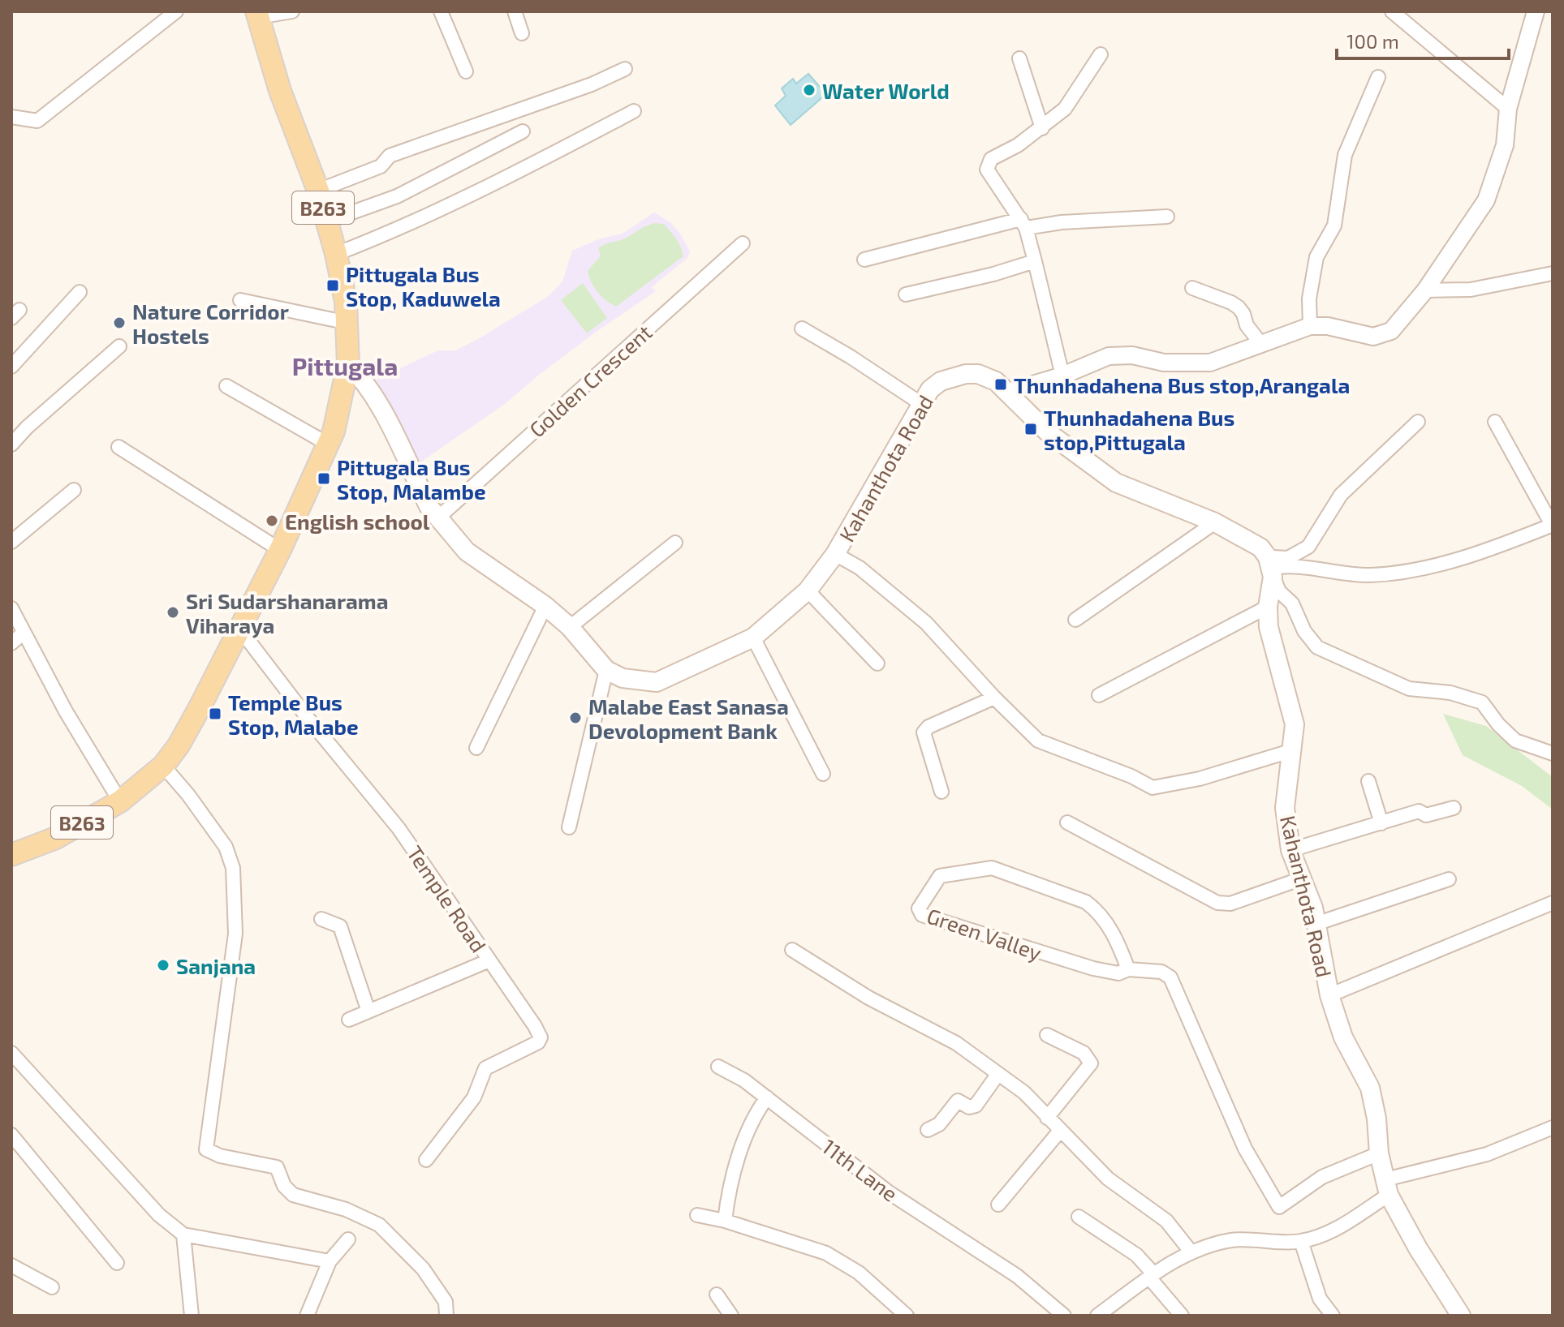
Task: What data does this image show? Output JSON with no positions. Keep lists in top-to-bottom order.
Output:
{
  "streets": {
    "main road": ["B263", "Kahanthota Road"],
    "street": [
      "Golden Crescent",
      "Temple Road",
      "Green Valley",
      "11th Lane"
    ]
  },
  "crossings": [
    ["B263", "Temple Road"],
    ["Kahanthota Road", "Green Valley"]
  ],
  "districts": ["Pittugala"],
  "places": {
    "other": [
      "Water World",
      "Nature Corridor Hostels",
      "English school",
      "Sri Sudarshanarama Viharaya",
      "Malabe East Sanasa Devolopment Bank",
      "Sanjana"
    ],
    "transit": [
      "Pittugala Bus Stop, Kaduwela",
      "Thunhadahena Bus stop,Arangala",
      "Thunhadahena Bus stop,Pittugala",
      "Pittugala Bus Stop, Malambe",
      "Temple Bus Stop, Malabe"
    ]
  },
  "scale_bar": "100 m"
}
